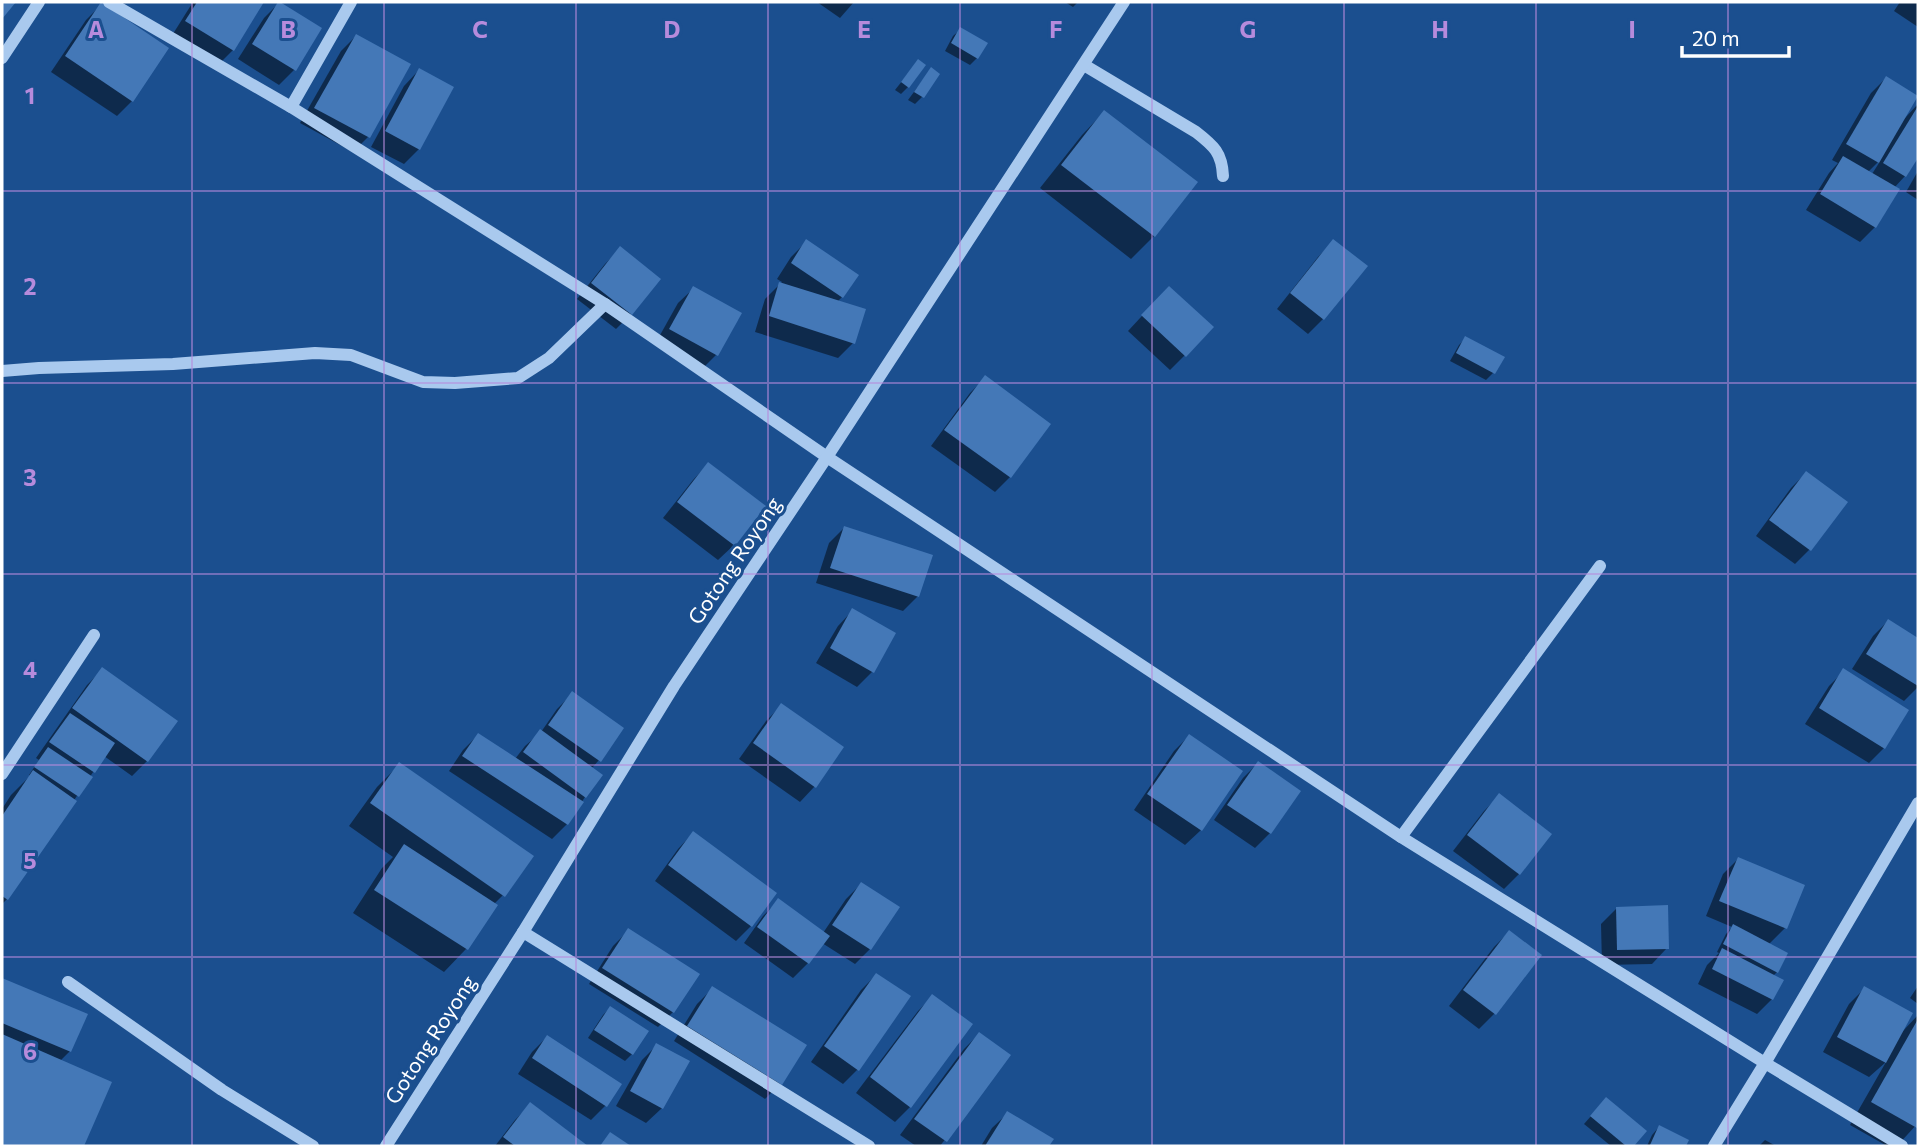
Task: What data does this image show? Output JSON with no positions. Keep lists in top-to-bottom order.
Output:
{
  "streets": {
    "street": ["Gotong Royong"]
  },
  "scale_bar": "20 m",
  "grid": {
    "columns": [
      "A",
      "B",
      "C",
      "D",
      "E",
      "F",
      "G",
      "H",
      "I"
    ],
    "rows": [
      "1",
      "2",
      "3",
      "4",
      "5",
      "6"
    ]
  }
}
